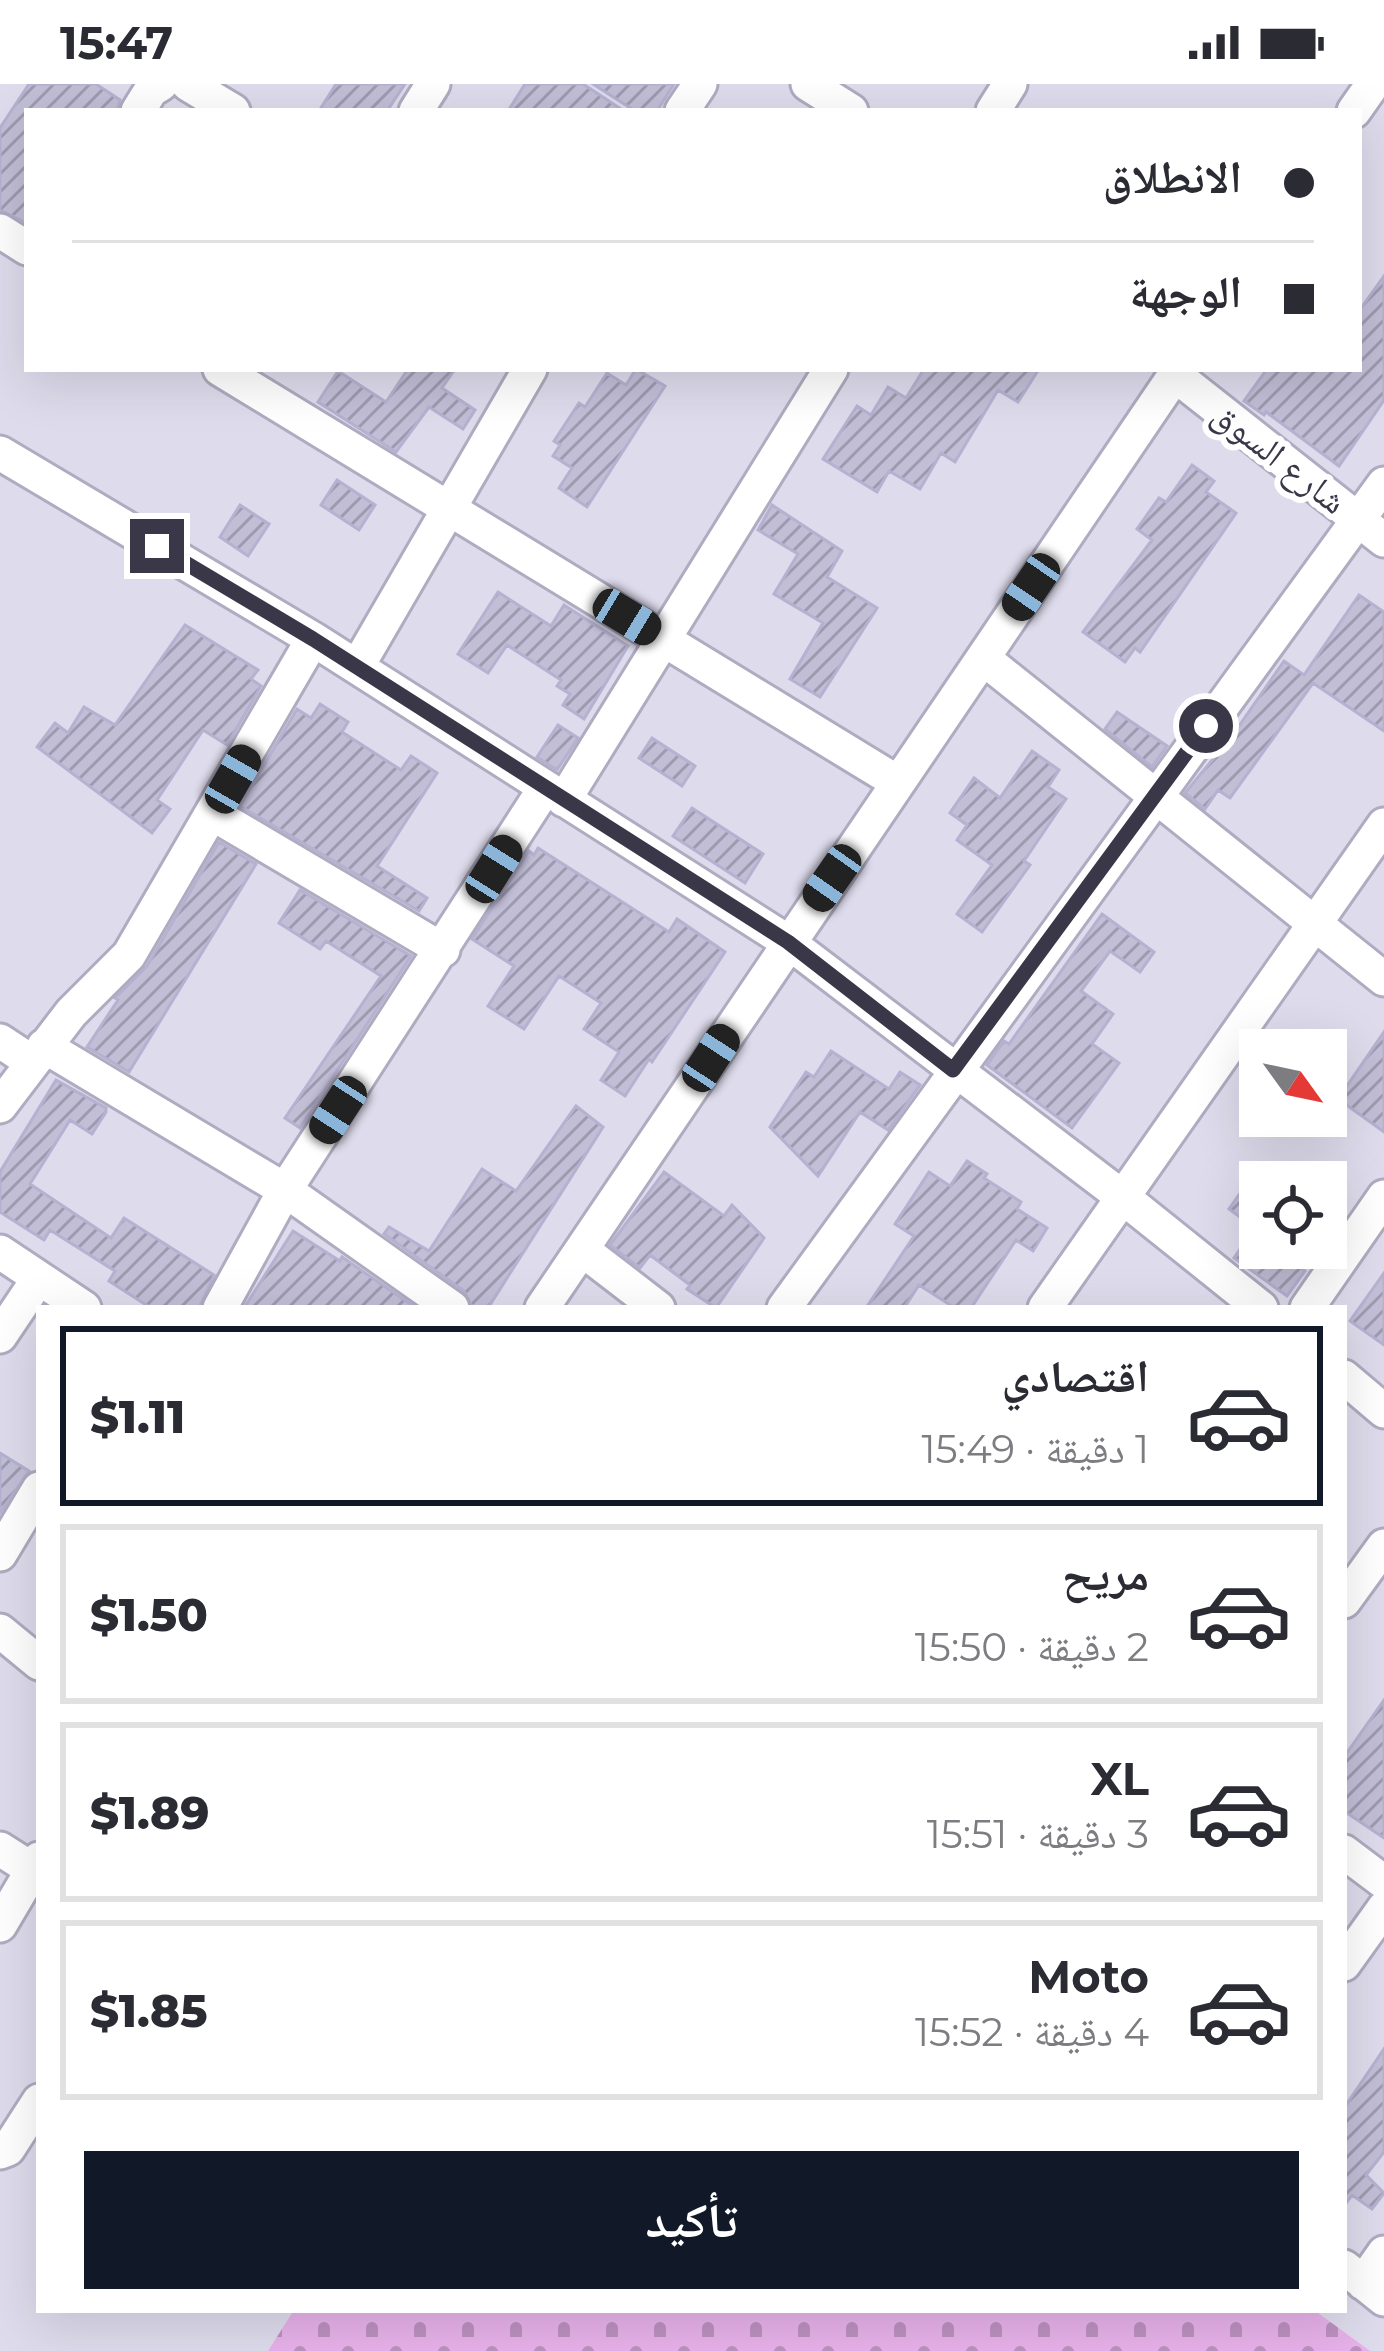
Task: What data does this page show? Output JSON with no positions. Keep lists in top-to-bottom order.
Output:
{
  "streets": {
    "street": ["شارع السوق"]
  },
  "north": "bottom right",
  "page": {
    "status": "15:47",
    "banner": ["الانطلاق", "الوجهة"],
    "list": [
      {
        "name": "اقتصادي",
        "note": "1 دقيقة · 15:49",
        "value": "$1.11"
      },
      {
        "name": "مريح",
        "note": "2 دقيقة · 15:50",
        "value": "$1.50"
      },
      {
        "name": "XL",
        "note": "3 دقيقة · 15:51",
        "value": "$1.89"
      },
      {
        "name": "Moto",
        "note": "4 دقيقة · 15:52",
        "value": "$1.85"
      }
    ],
    "buttons": "تأكيد"
  }
}
